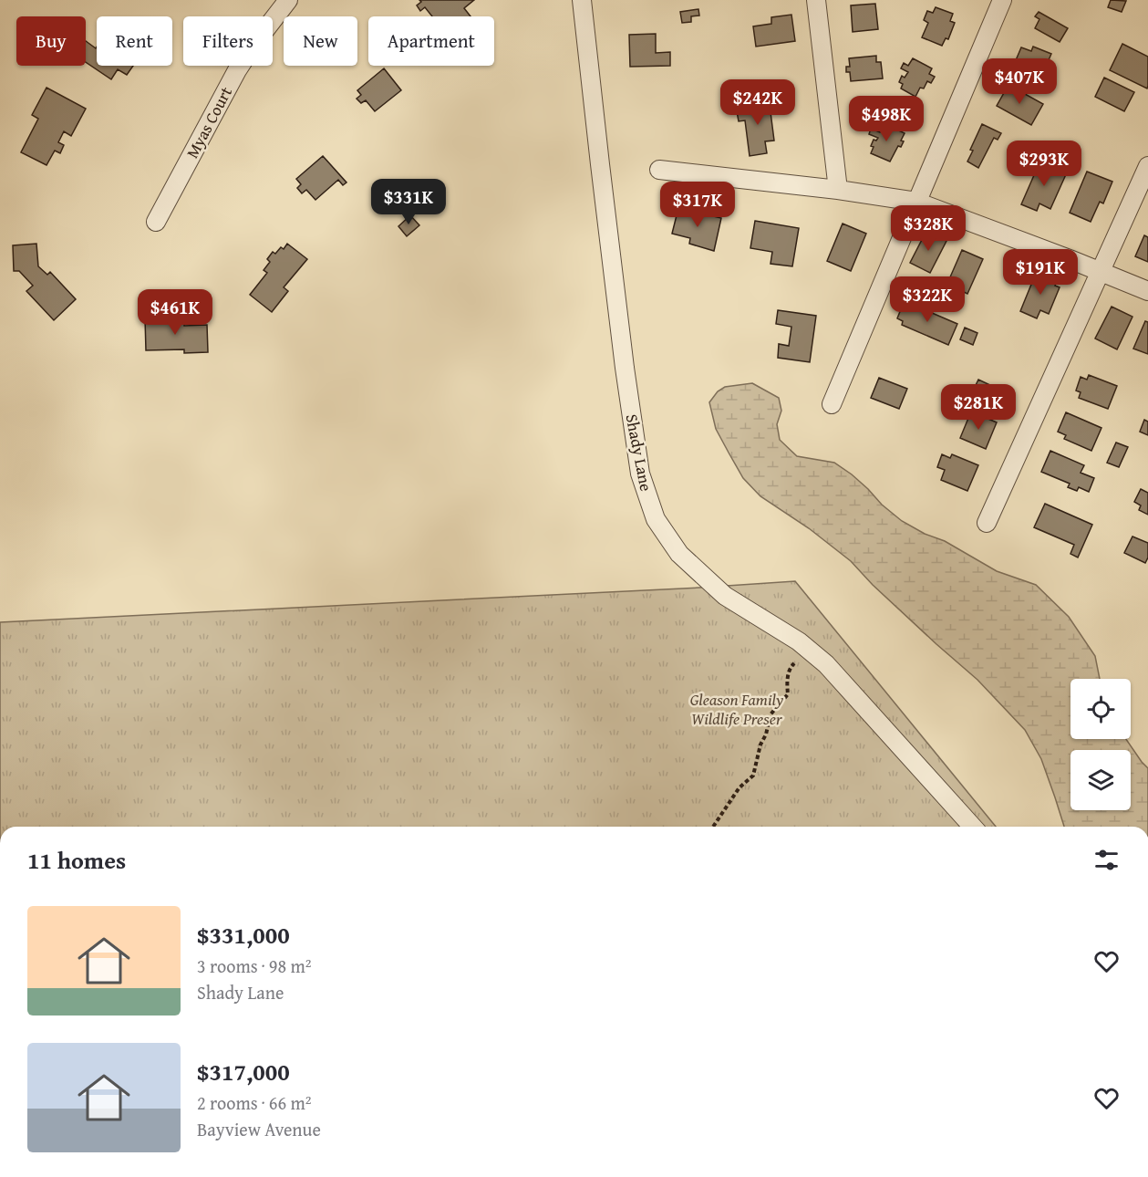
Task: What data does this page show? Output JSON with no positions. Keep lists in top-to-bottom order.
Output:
{
  "streets": {
    "street": ["Myas Court", "Shady Lane"]
  },
  "parks": ["Gleason Family Wildlife Preser"],
  "page": {
    "chip": [
      "Buy",
      "Rent",
      "Filters",
      "New",
      "Apartment"
    ],
    "price": [
      "$407K",
      "$242K",
      "$498K",
      "$293K",
      "$331K",
      "$317K",
      "$328K",
      "$191K",
      "$322K",
      "$461K",
      "$281K"
    ],
    "heading": "11 homes",
    "list": [
      {
        "name": "$331,000",
        "note": "3 rooms · 98 m² · Shady Lane"
      },
      {
        "name": "$317,000",
        "note": "2 rooms · 66 m² · Bayview Avenue"
      }
    ]
  }
}
